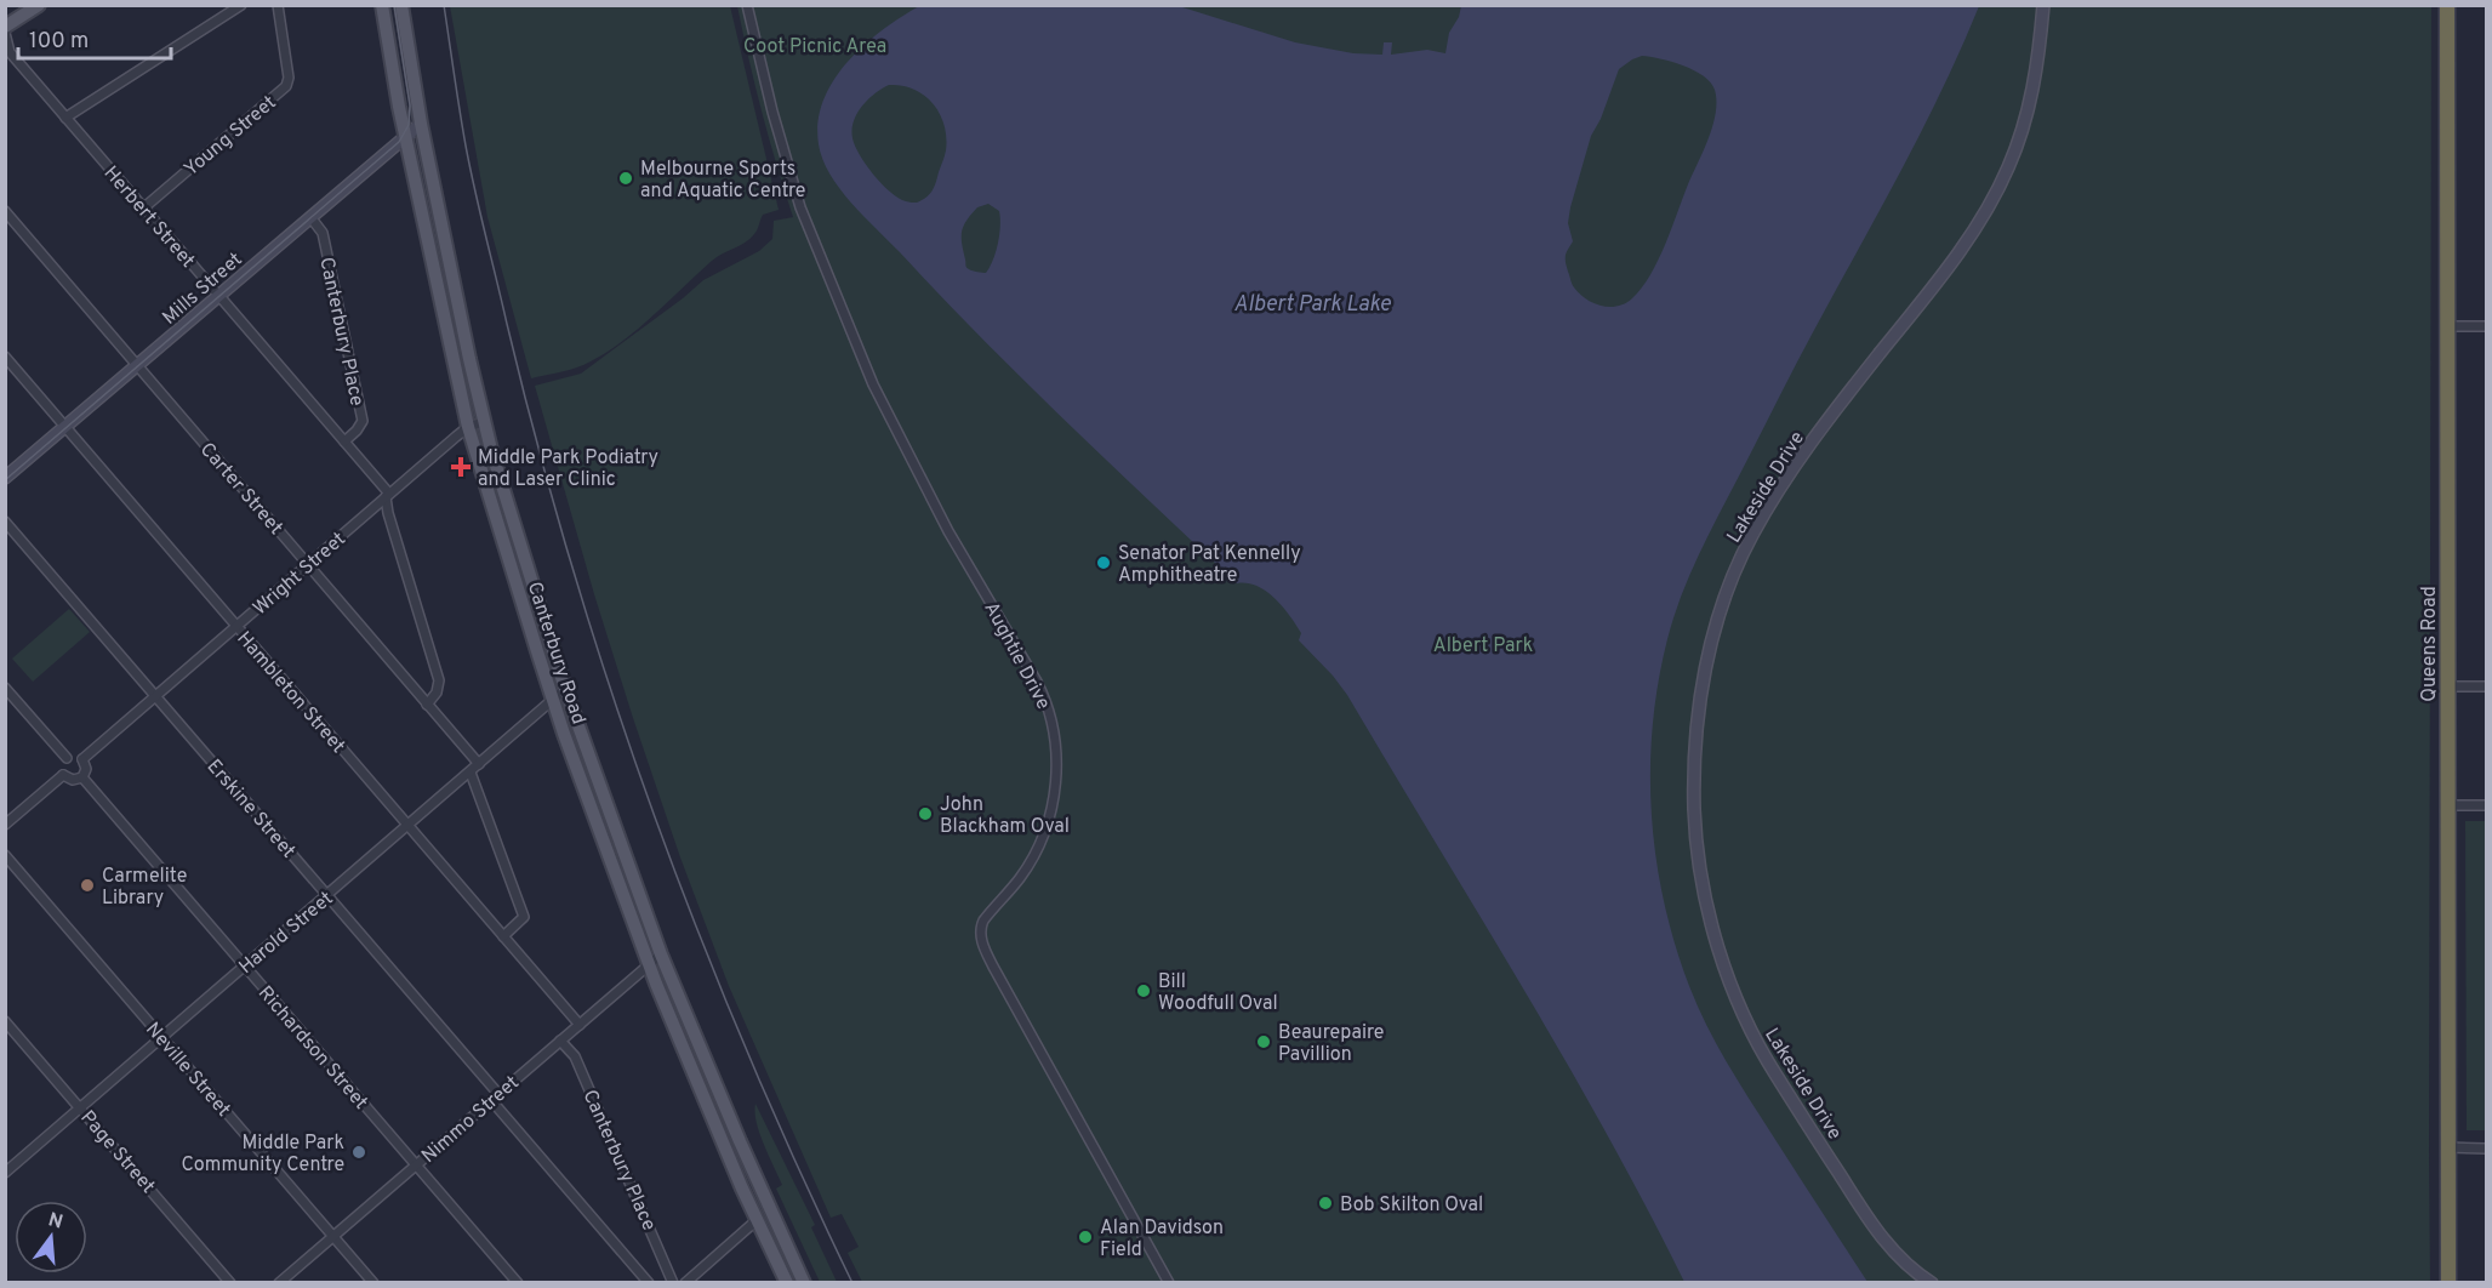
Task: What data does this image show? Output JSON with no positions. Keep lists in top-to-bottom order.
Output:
{
  "streets": {
    "highway": ["Queens Road"],
    "main road": ["Canterbury Road"],
    "street": [
      "Young Street",
      "Herbert Street",
      "Mills Street",
      "Canterbury Place",
      "Lakeside Drive",
      "Carter Street",
      "Wright Street",
      "Aughtie Drive",
      "Hambleton Street",
      "Erskine Street",
      "Harold Street",
      "Richardson Street",
      "Neville Street",
      "Nimmo Street",
      "Page Street"
    ]
  },
  "crossings": [
    ["Young Street", "Herbert Street"],
    ["Herbert Street", "Mills Street"],
    ["Herbert Street", "Canterbury Place"],
    ["Herbert Street", "Wright Street"],
    ["Mills Street", "Canterbury Place"],
    ["Mills Street", "Carter Street"],
    ["Mills Street", "Canterbury Road"],
    ["Mills Street", "Hambleton Street"],
    ["Canterbury Place", "Nimmo Street"],
    ["Carter Street", "Wright Street"],
    ["Carter Street", "Harold Street"],
    ["Wright Street", "Canterbury Road"],
    ["Wright Street", "Hambleton Street"],
    ["Wright Street", "Erskine Street"],
    ["Wright Street", "Richardson Street"],
    ["Canterbury Road", "Harold Street"],
    ["Canterbury Road", "Nimmo Street"],
    ["Hambleton Street", "Harold Street"],
    ["Hambleton Street", "Nimmo Street"],
    ["Erskine Street", "Harold Street"],
    ["Erskine Street", "Nimmo Street"],
    ["Harold Street", "Richardson Street"],
    ["Harold Street", "Neville Street"],
    ["Harold Street", "Page Street"],
    ["Richardson Street", "Nimmo Street"],
    ["Neville Street", "Nimmo Street"]
  ],
  "water": ["Albert Park Lake"],
  "parks": ["Coot Picnic Area", "Albert Park"],
  "places": {
    "other": [
      "Melbourne Sports and Aquatic Centre",
      "Senator Pat Kennelly Amphitheatre",
      "John Blackham Oval",
      "Carmelite Library",
      "Bill Woodfull Oval",
      "Beaurepaire Pavillion",
      "Middle Park Community Centre",
      "Bob Skilton Oval",
      "Alan Davidson Field"
    ],
    "health": ["Middle Park Podiatry and Laser Clinic"]
  },
  "scale_bar": "100 m",
  "north": "top"
}
